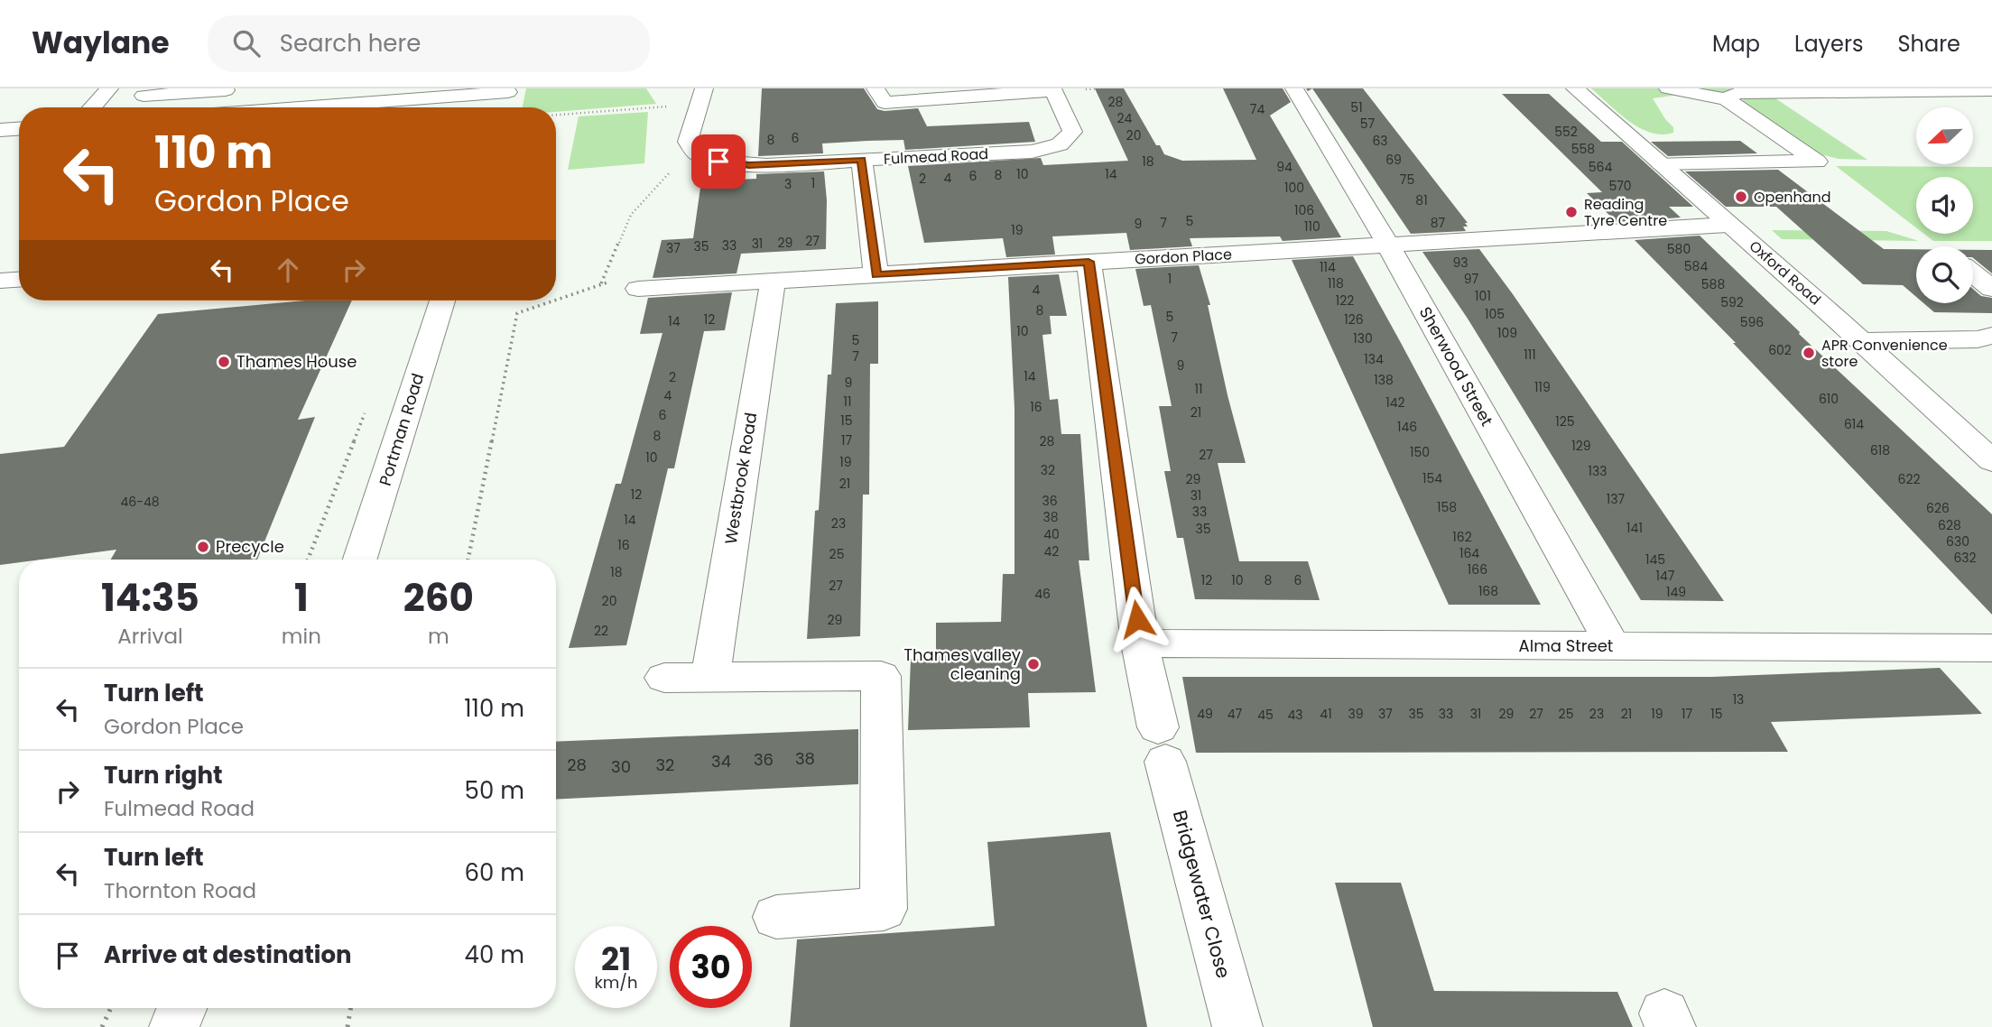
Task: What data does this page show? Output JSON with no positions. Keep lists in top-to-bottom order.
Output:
{
  "streets": {
    "street": [
      "Fulmead Road",
      "Gordon Place",
      "Oxford Road",
      "Sherwood Street",
      "Portman Road",
      "Westbrook Road",
      "Alma Street",
      "Bridgewater Close"
    ]
  },
  "crossings": [
    ["Fulmead Road", "Gordon Place"],
    ["Gordon Place", "Oxford Road"],
    ["Gordon Place", "Sherwood Street"],
    ["Gordon Place", "Westbrook Road"],
    ["Gordon Place", "Bridgewater Close"],
    ["Sherwood Street", "Alma Street"],
    ["Alma Street", "Bridgewater Close"]
  ],
  "places": [
    "Openhand",
    "Reading Tyre Centre",
    "APR Convenience store",
    "Thames House",
    "Precycle",
    "Thames valley cleaning"
  ],
  "house_numbers": [
    "28",
    "51",
    "74",
    "24",
    "57",
    "552",
    "20",
    "6",
    "8",
    "63",
    "558",
    "69",
    "18",
    "94",
    "564",
    "10",
    "14",
    "8",
    "6",
    "4",
    "2",
    "75",
    "1",
    "3",
    "570",
    "100",
    "81",
    "106",
    "5",
    "7",
    "87",
    "9",
    "110",
    "19",
    "27",
    "29",
    "31",
    "33",
    "35",
    "37",
    "580",
    "93",
    "584",
    "114",
    "1",
    "97",
    "118",
    "588",
    "4",
    "101",
    "122",
    "592",
    "8",
    "105",
    "5",
    "12",
    "126",
    "14",
    "596",
    "10",
    "109",
    "7",
    "130",
    "5",
    "602",
    "111",
    "7",
    "134",
    "9",
    "14",
    "2",
    "138",
    "9",
    "119",
    "11",
    "4",
    "610",
    "11",
    "142",
    "16",
    "21",
    "6",
    "15",
    "125",
    "614",
    "146",
    "8",
    "17",
    "28",
    "129",
    "618",
    "150",
    "27",
    "10",
    "19",
    "32",
    "133",
    "154",
    "29",
    "622",
    "21",
    "12",
    "31",
    "137",
    "36",
    "46-48",
    "158",
    "626",
    "33",
    "38",
    "14",
    "23",
    "628",
    "141",
    "35",
    "40",
    "162",
    "630",
    "16",
    "42",
    "164",
    "25",
    "632",
    "145",
    "166",
    "18",
    "147",
    "12",
    "10",
    "8",
    "6",
    "27",
    "168",
    "149",
    "46",
    "20",
    "29",
    "22",
    "13",
    "49",
    "47",
    "41",
    "39",
    "37",
    "35",
    "33",
    "31",
    "29",
    "27",
    "25",
    "23",
    "21",
    "19",
    "17",
    "15",
    "45",
    "43",
    "38",
    "36",
    "34",
    "28",
    "32",
    "30"
  ],
  "north": "bottom left",
  "page": {
    "header": "Waylane",
    "search": "Search here",
    "nav": ["Map", "Layers", "Share"],
    "turn": ["110 m", "Gordon Place"],
    "eta": [
      "14:35",
      "Arrival",
      "1",
      "min",
      "260",
      "m"
    ],
    "list": [
      {
        "name": "Turn left",
        "note": "Gordon Place",
        "value": "110 m"
      },
      {
        "name": "Turn right",
        "note": "Fulmead Road",
        "value": "50 m"
      },
      {
        "name": "Turn left",
        "note": "Thornton Road",
        "value": "60 m"
      },
      {
        "name": "Arrive at destination",
        "value": "40 m"
      }
    ],
    "speed": "21 km/h",
    "limit": "30"
  }
}
